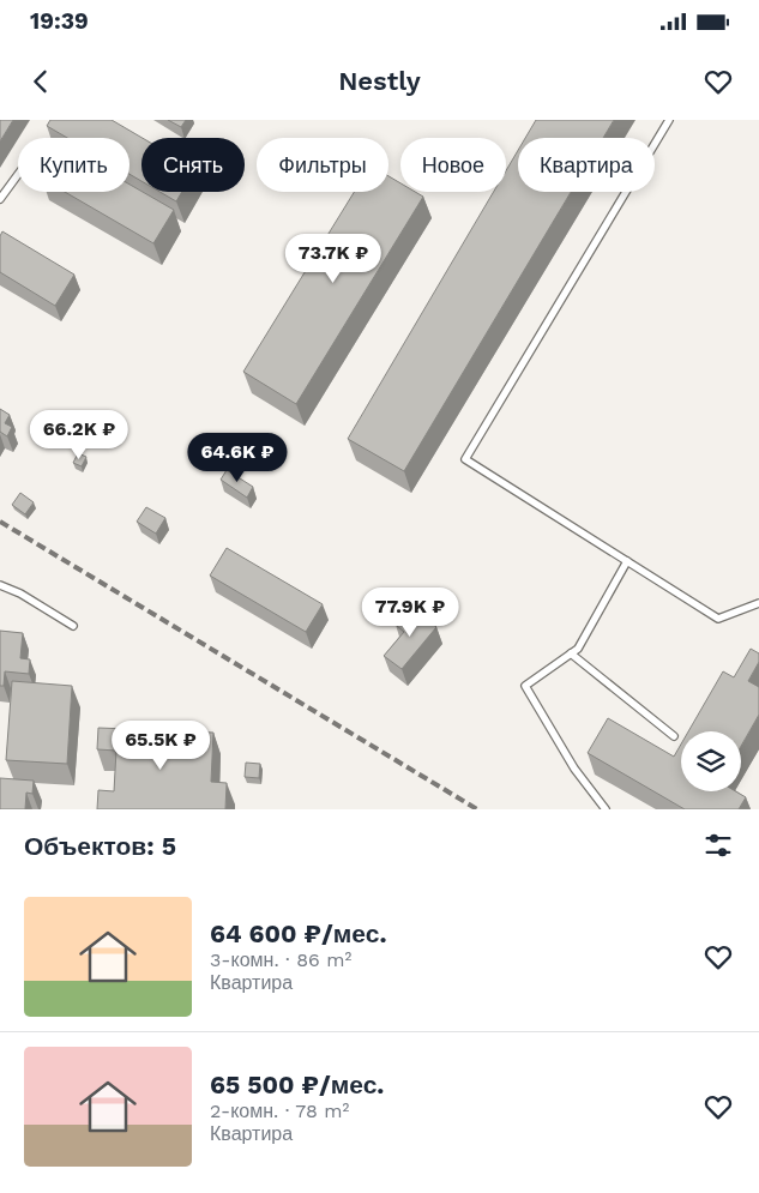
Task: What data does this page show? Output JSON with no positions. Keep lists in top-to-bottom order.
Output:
{
  "page": {
    "status": "19:39",
    "header": "Nestly",
    "chip": [
      "Купить",
      "Снять",
      "Фильтры",
      "Новое",
      "Квартира"
    ],
    "price": [
      "73.7K ₽",
      "66.2K ₽",
      "64.6K ₽",
      "77.9K ₽",
      "65.5K ₽"
    ],
    "heading": "Объектов: 5",
    "list": [
      {
        "name": "64 600 ₽/мес.",
        "note": "3-комн. · 86 m² · Квартира"
      },
      {
        "name": "65 500 ₽/мес.",
        "note": "2-комн. · 78 m² · Квартира"
      }
    ]
  }
}
